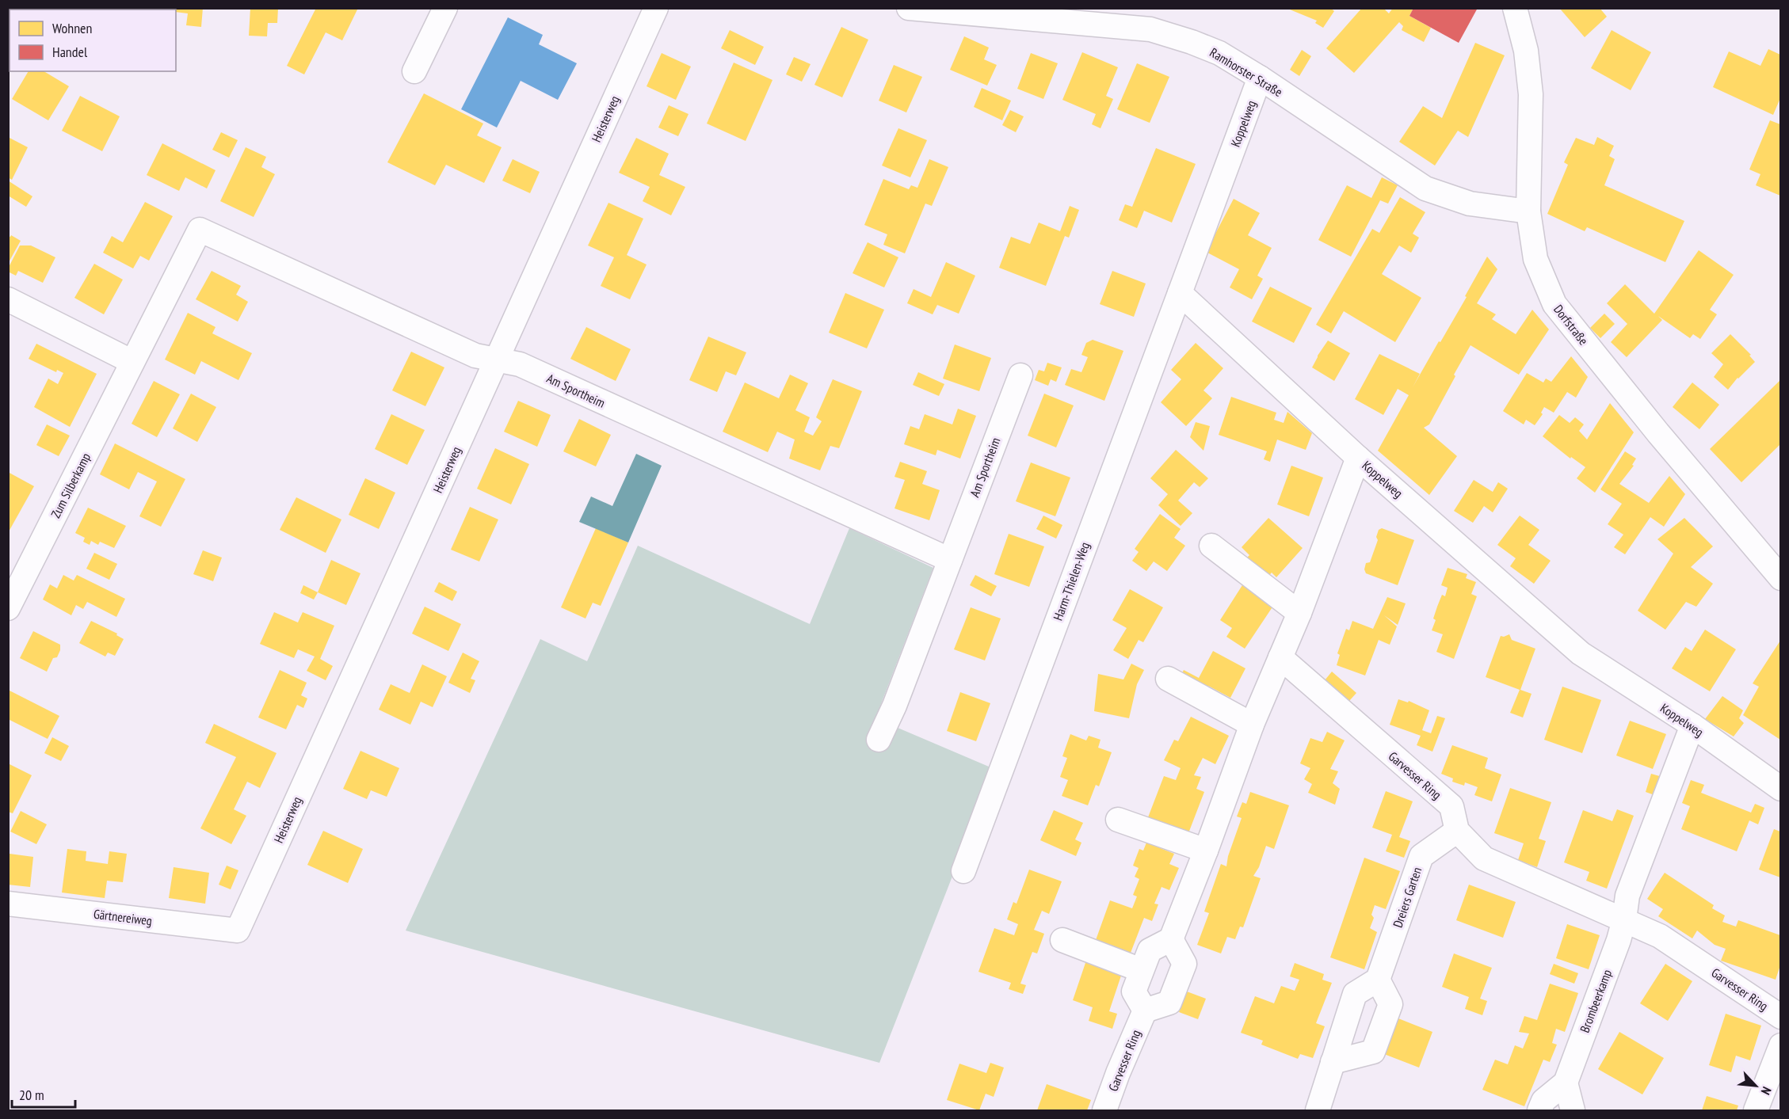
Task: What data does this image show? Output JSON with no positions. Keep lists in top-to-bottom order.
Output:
{
  "streets": {
    "street": [
      "Ramhorster Straße",
      "Heisterweg",
      "Koppelweg",
      "Dorfstraße",
      "Am Sportheim",
      "Zum Silberkamp",
      "Harm-Thielen-Weg",
      "Garvesser Ring",
      "Dreiers Garten",
      "Gärtnereiweg",
      "Brombeerkamp"
    ]
  },
  "crossings": [
    ["Ramhorster Straße", "Koppelweg"],
    ["Ramhorster Straße", "Dorfstraße"],
    ["Heisterweg", "Am Sportheim"],
    ["Heisterweg", "Gärtnereiweg"],
    ["Koppelweg", "Harm-Thielen-Weg"],
    ["Am Sportheim", "Zum Silberkamp"],
    ["Garvesser Ring", "Dreiers Garten"],
    ["Garvesser Ring", "Brombeerkamp"]
  ],
  "legend": ["Wohnen", "Handel"],
  "scale_bar": "20 m",
  "north": "bottom right"
}
